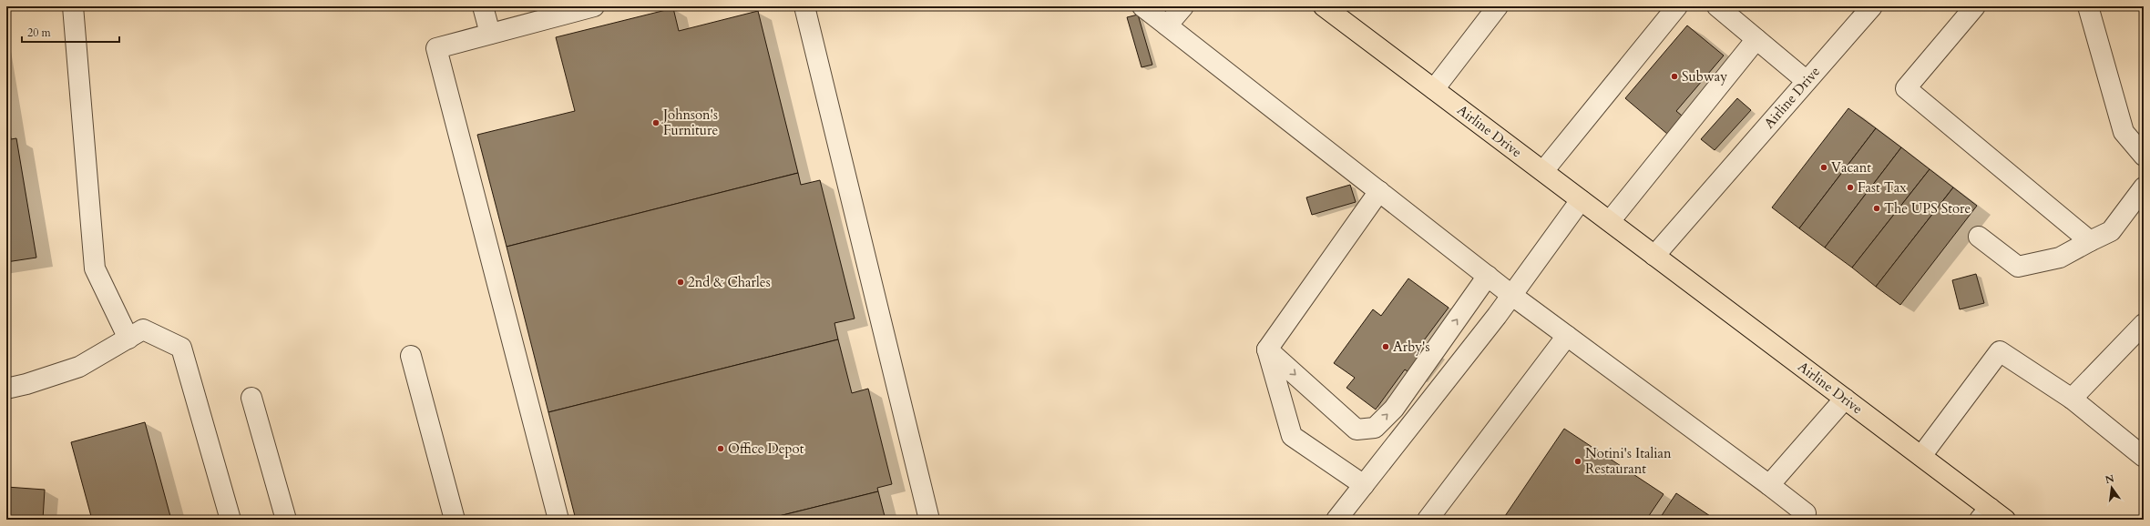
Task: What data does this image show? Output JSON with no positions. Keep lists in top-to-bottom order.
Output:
{
  "streets": {
    "main road": ["Airline Drive"]
  },
  "places": [
    "Subway",
    "Johnson's Furniture",
    "Vacant",
    "Fast Tax",
    "The UPS Store",
    "2nd & Charles",
    "Arby's",
    "Office Depot",
    "Notini's Italian Restaurant"
  ],
  "scale_bar": "20 m",
  "north": "top"
}
